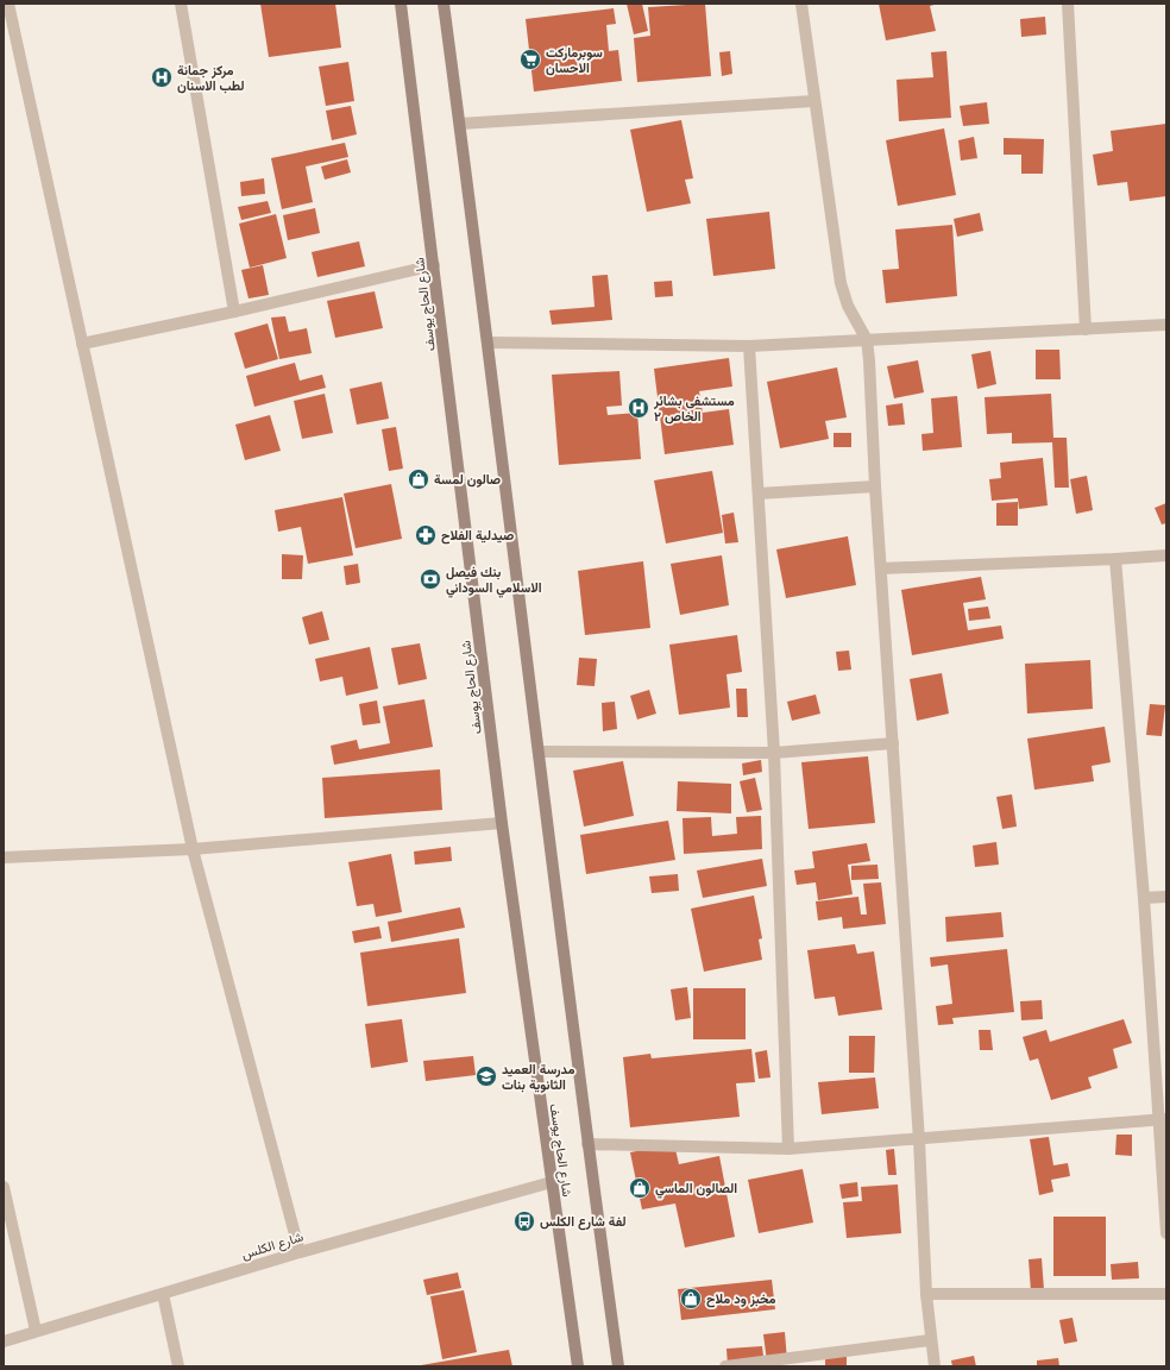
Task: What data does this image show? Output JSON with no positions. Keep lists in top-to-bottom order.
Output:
{
  "streets": {
    "main road": ["شارع الحاج يوسف"],
    "street": ["شارع الكلس"]
  },
  "crossings": [
    ["شارع الحاج يوسف", "شارع الكلس"]
  ],
  "places": {
    "supermarket": ["سوبرماركت الاحسان"],
    "hospital": ["مركز جمانة لطب الاسنان", "مستشفى بشائر الخاص ٢"],
    "shop": ["صالون لمسة", "الصالون الماسي", "مخبز ود ملاح"],
    "pharmacy": ["صيدلية الفلاح"],
    "bank": ["بنك فيصل الاسلامي السوداني"],
    "school or university": ["مدرسة العميد الثانوية بنات"],
    "bus stop": ["لفة شارع الكلس"]
  }
}
